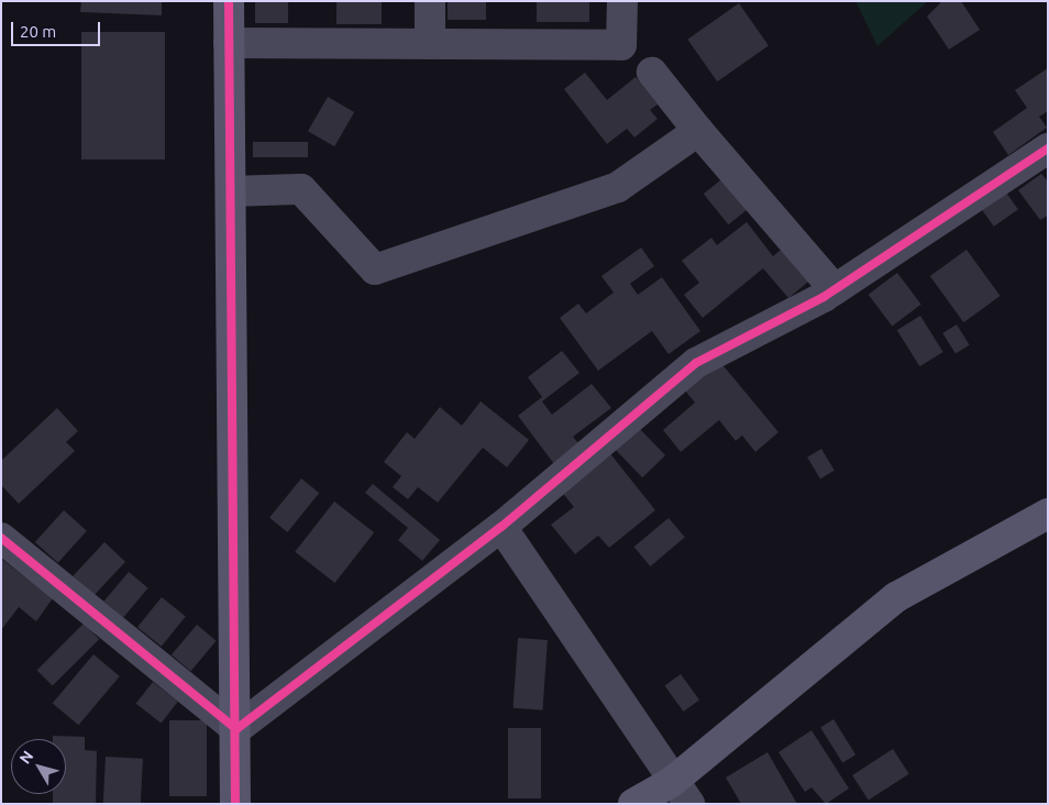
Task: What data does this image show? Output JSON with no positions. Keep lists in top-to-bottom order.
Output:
{
  "scale_bar": "20 m",
  "north": "top left"
}
